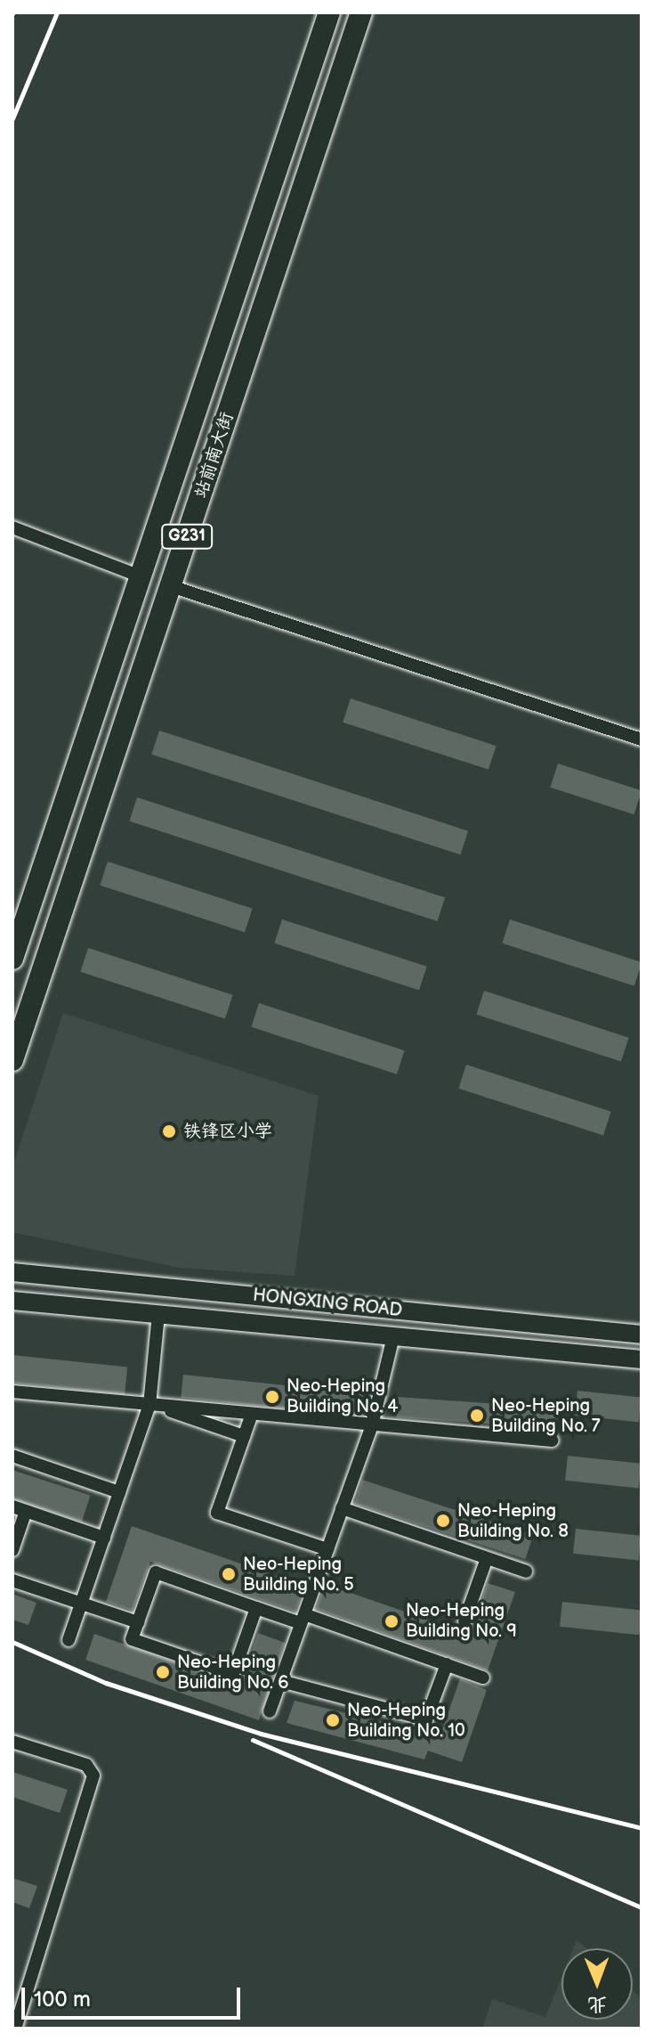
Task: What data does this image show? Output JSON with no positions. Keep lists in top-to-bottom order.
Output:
{
  "streets": {
    "highway": ["站前南大街", "G231"],
    "street": ["HONGXING ROAD"]
  },
  "places": [
    "铁锋区小学",
    "Neo-Heping Building No. 4",
    "Neo-Heping Building No. 7",
    "Neo-Heping Building No. 8",
    "Neo-Heping Building No. 5",
    "Neo-Heping Building No. 9",
    "Neo-Heping Building No. 6",
    "Neo-Heping Building No. 10"
  ],
  "scale_bar": "100 m",
  "north": "bottom"
}
